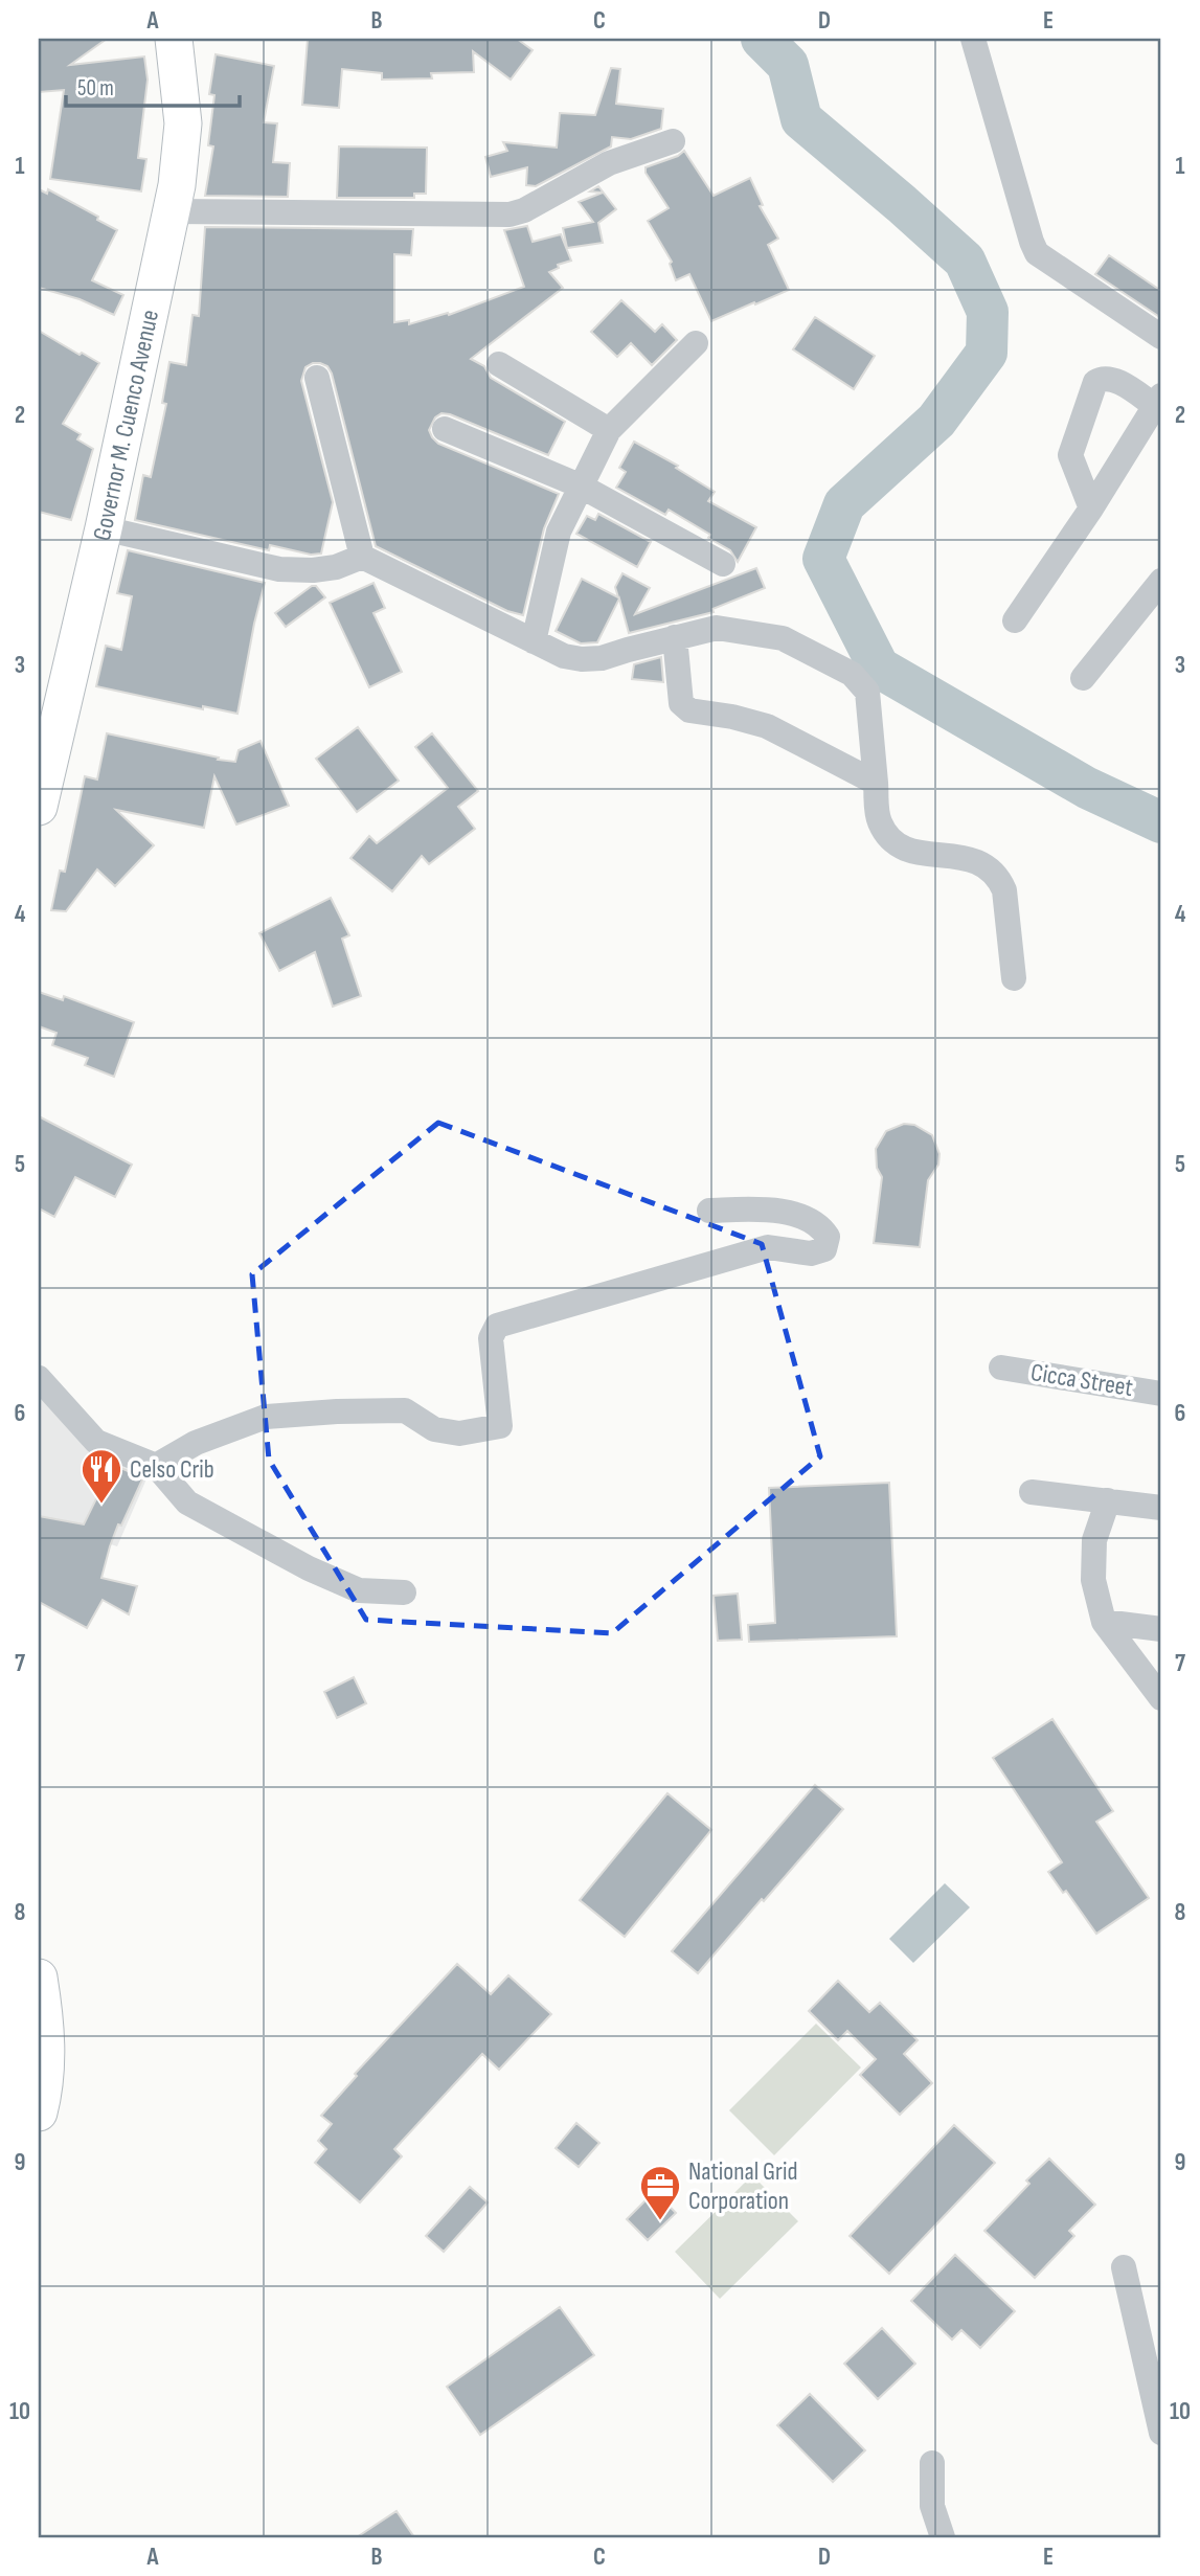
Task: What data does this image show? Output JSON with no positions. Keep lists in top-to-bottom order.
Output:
{
  "streets": {
    "main road": ["Governor M. Cuenco Avenue"],
    "street": ["Cicca Street"]
  },
  "places": {
    "restaurant": ["Celso Crib"],
    "office": ["National Grid Corporation"]
  },
  "scale_bar": "50 m",
  "grid": {
    "columns": [
      "A",
      "B",
      "C",
      "D",
      "E"
    ],
    "rows": [
      "1",
      "2",
      "3",
      "4",
      "5",
      "6",
      "7",
      "8",
      "9",
      "10"
    ]
  }
}
